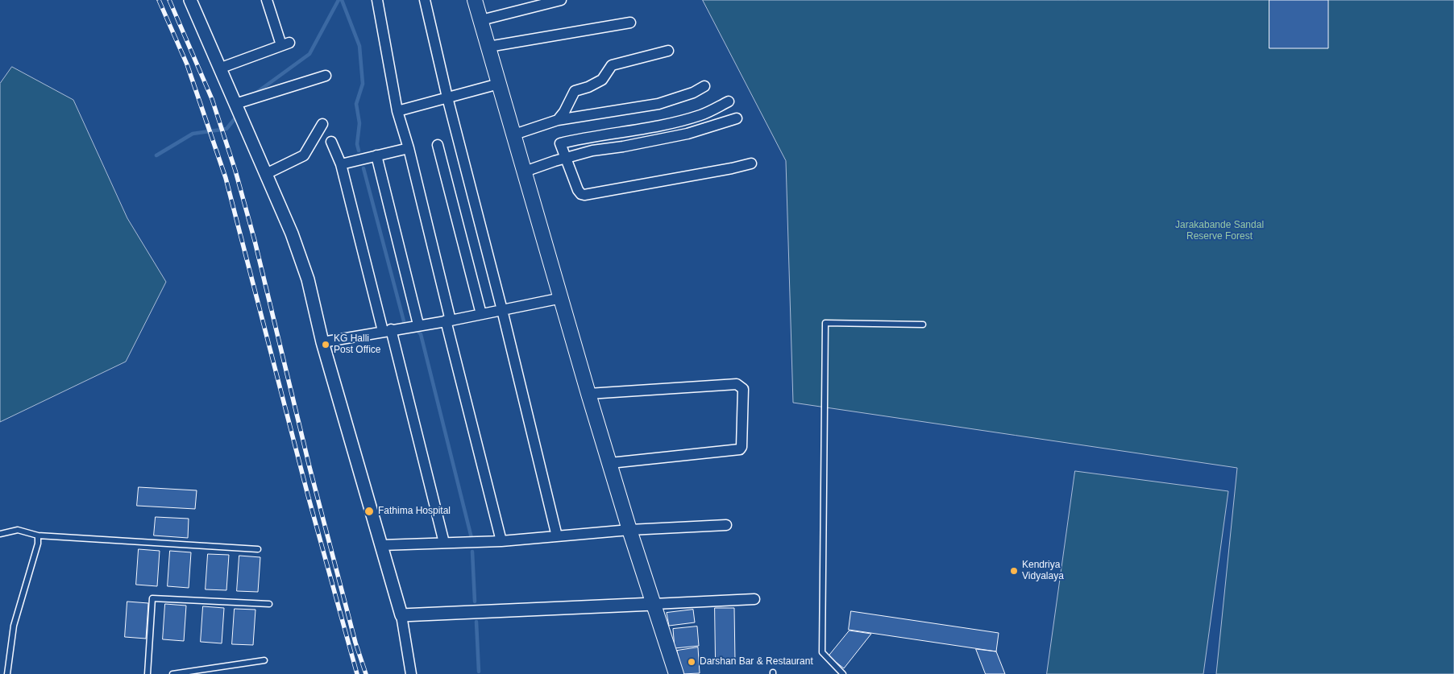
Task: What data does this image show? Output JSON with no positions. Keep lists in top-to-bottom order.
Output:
{
  "parks": ["Jarakabande Sandal Reserve Forest"],
  "places": [
    "KG Halli Post Office",
    "Fathima Hospital",
    "Kendriya Vidyalaya",
    "Darshan Bar & Restaurant"
  ]
}
